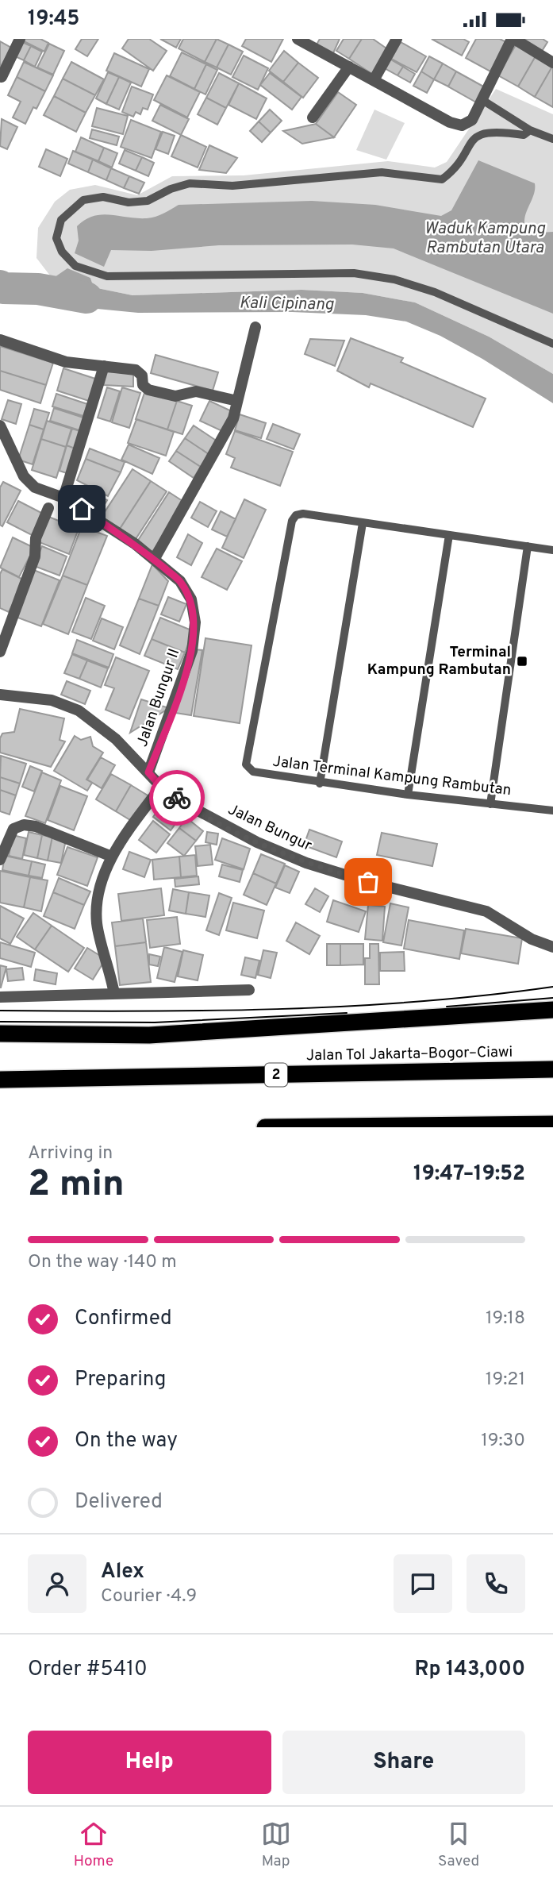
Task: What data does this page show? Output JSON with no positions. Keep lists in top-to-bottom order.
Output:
{
  "streets": {
    "highway": ["Jalan Tol Jakarta–Bogor–Ciawi", "2"],
    "street": ["Jalan Bungur II", "Jalan Bungur"],
    "lane": ["Jalan Terminal Kampung Rambutan"]
  },
  "crossings": [
    ["Jalan Bungur II", "Jalan Bungur"]
  ],
  "water": ["Waduk Kampung Rambutan Utara", "Kali Cipinang"],
  "places": {
    "transit": ["Terminal Kampung Rambutan"]
  },
  "page": {
    "status": "19:45",
    "heading": ["2 min", "Arriving in", "19:47–19:52"],
    "panel": [
      "Alex",
      "Courier · 4.9",
      "Order #5410",
      "Rp 143,000"
    ],
    "bar": "On the way · 140 m",
    "list": [
      ["Confirmed", "19:18"],
      ["Preparing", "19:21"],
      ["On the way", "19:30"],
      "Delivered"
    ],
    "buttons": ["Help", "Share"],
    "tabs": ["Home", "Map", "Saved"]
  }
}
